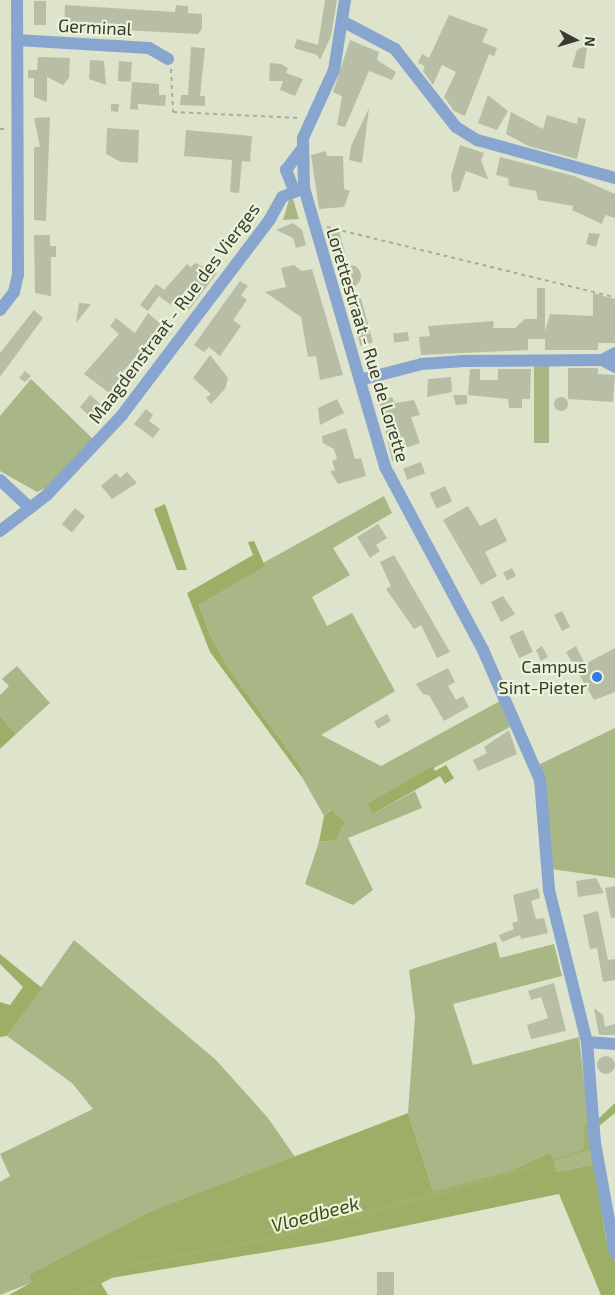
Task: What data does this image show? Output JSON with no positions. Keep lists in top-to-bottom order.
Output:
{
  "streets": {
    "street": ["Germinal", "Maagdenstraat - Rue des Vierges", "Lorettestraat - Rue de Lorette"]
  },
  "crossings": [
    ["Maagdenstraat - Rue des Vierges", "Lorettestraat - Rue de Lorette"]
  ],
  "water": ["Vloedbeek"],
  "places": ["Campus Sint-Pieter"],
  "north": "right"
}
